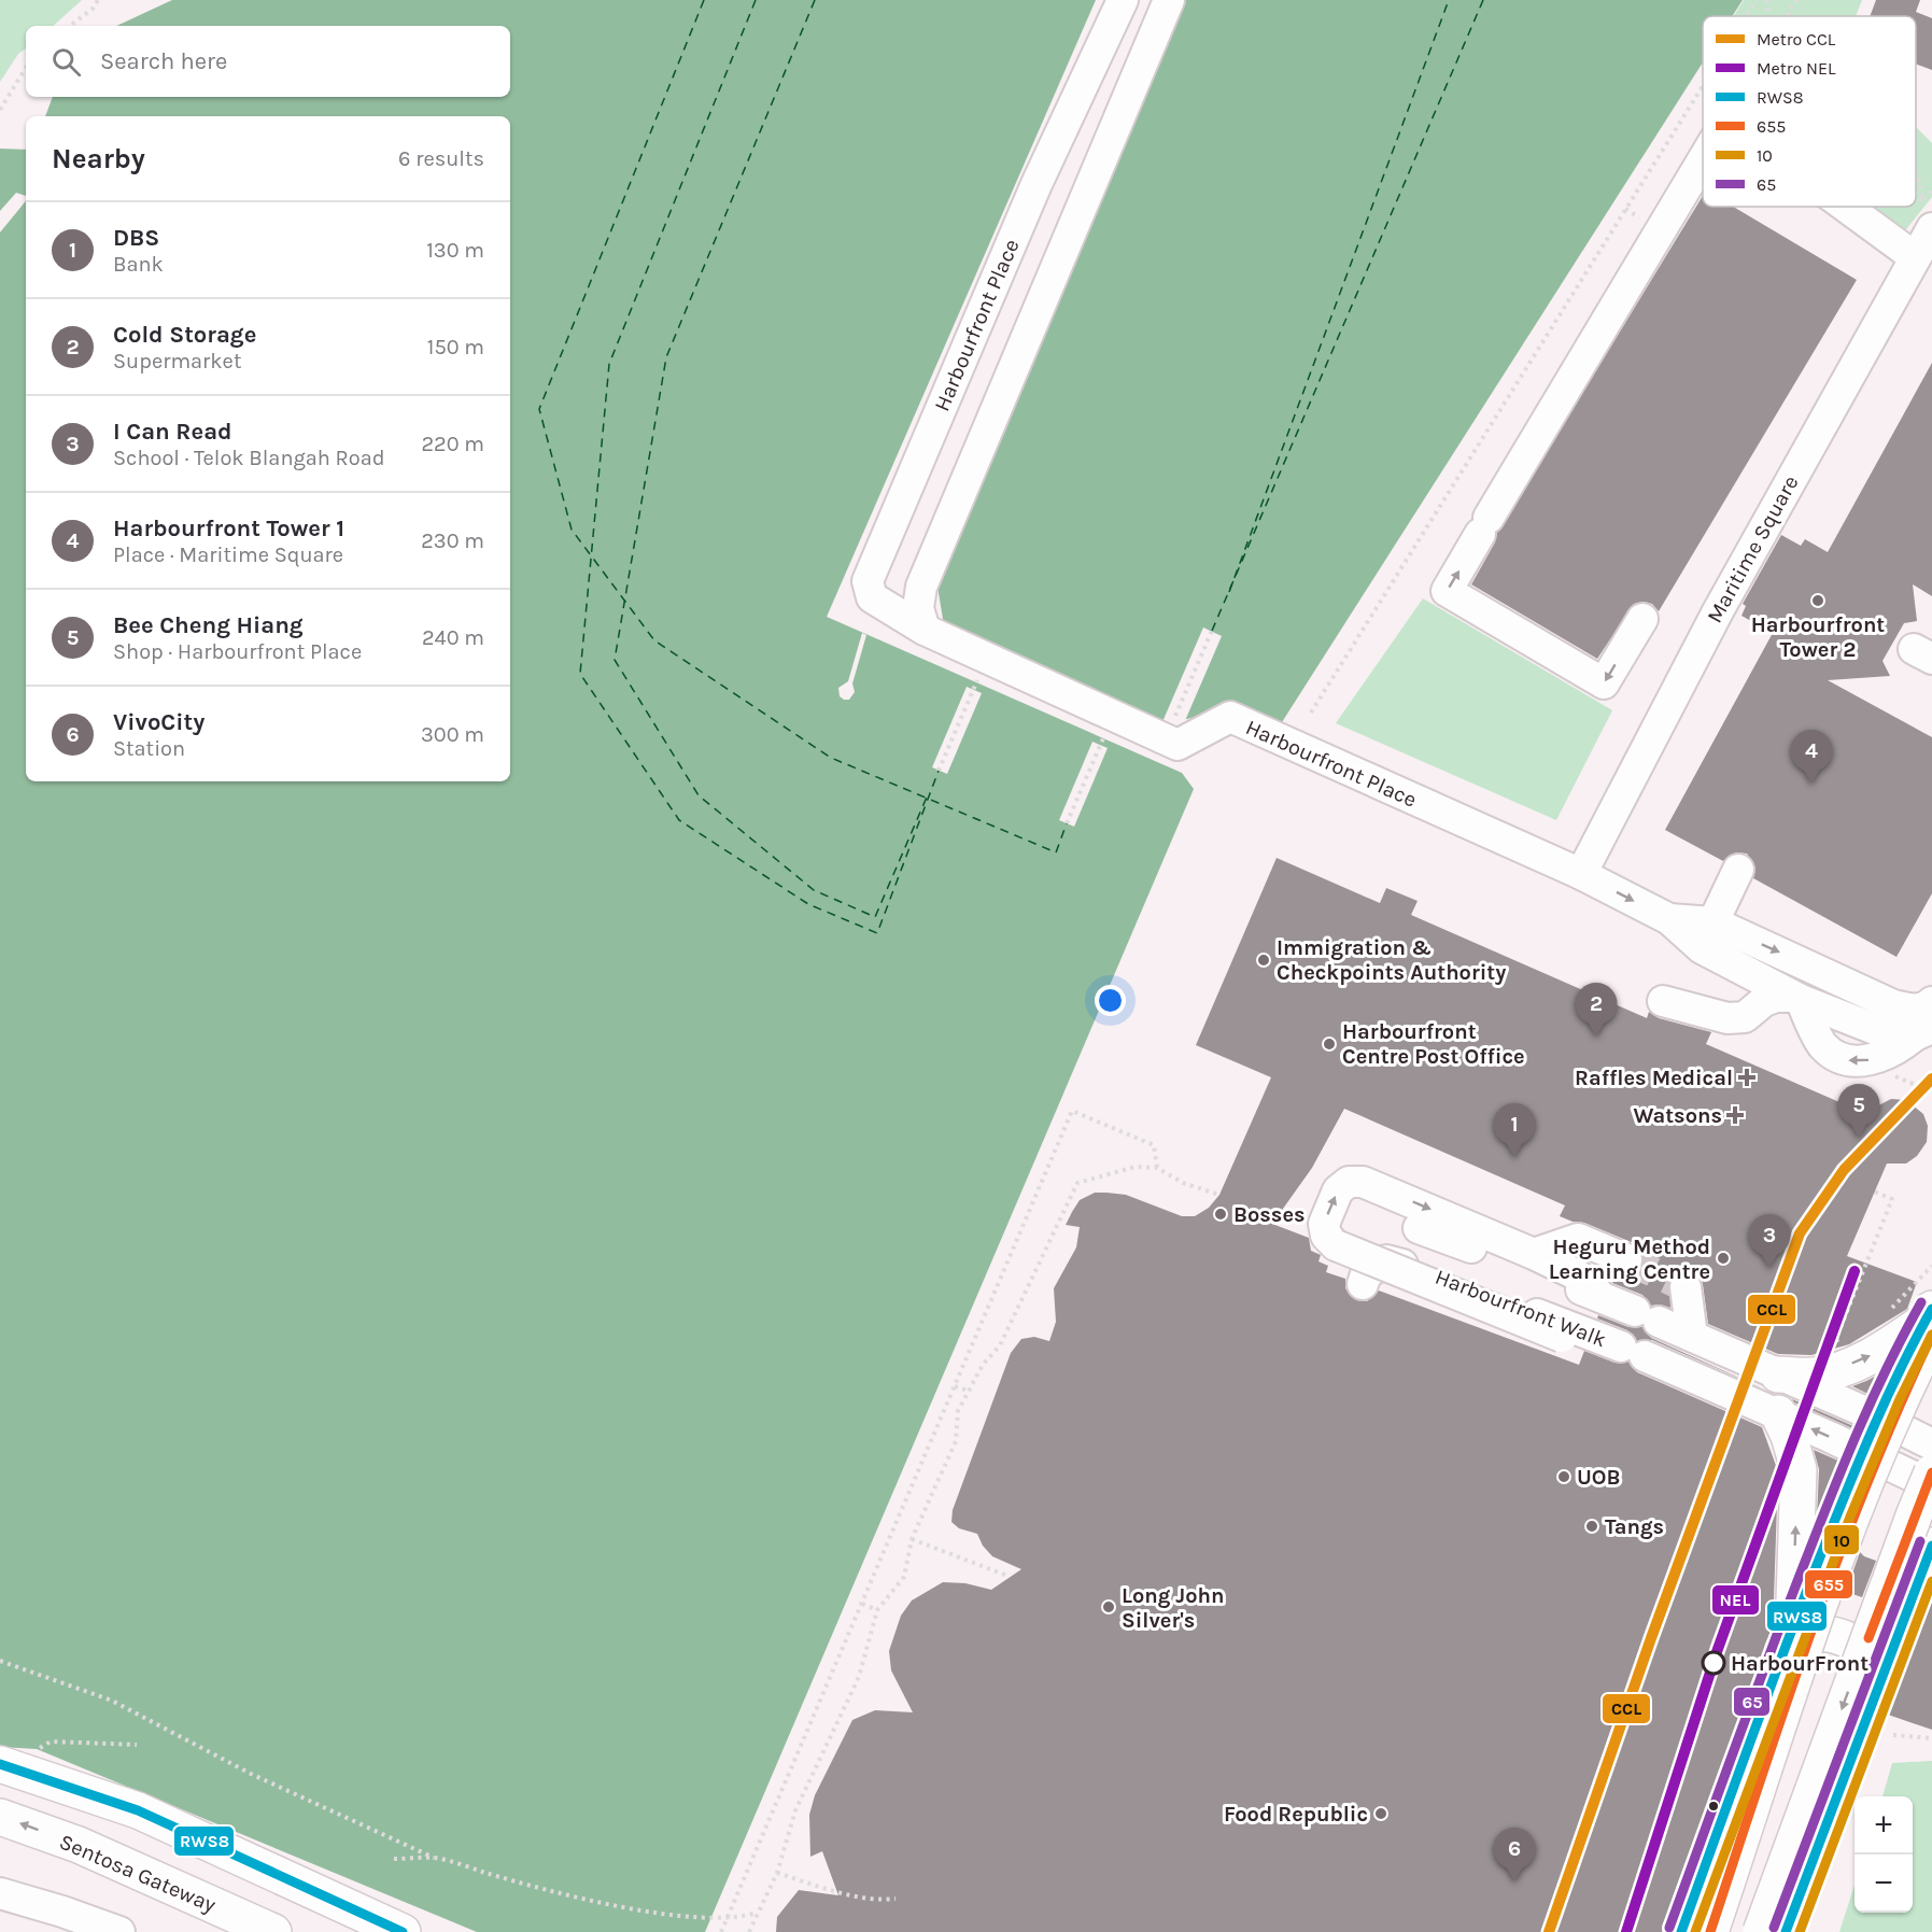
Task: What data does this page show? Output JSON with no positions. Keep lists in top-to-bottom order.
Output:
{
  "streets": {
    "main road": ["Sentosa Gateway"],
    "street": ["Harbourfront Place", "Maritime Square", "Harbourfront Walk"]
  },
  "crossings": [
    ["Harbourfront Place", "Maritime Square"]
  ],
  "places": {
    "other": [
      "Harbourfront Tower 2",
      "Immigration & Checkpoints Authority",
      "Harbourfront Centre Post Office",
      "Bosses",
      "Heguru Method Learning Centre",
      "UOB",
      "Tangs",
      "Long John Silver's",
      "HarbourFront",
      "Food Republic"
    ],
    "health": ["Raffles Medical", "Watsons"]
  },
  "lines": [
    "metro line CCL",
    "metro line NEL",
    "transit line 65",
    "transit line RWS8",
    "transit line 655",
    "transit line 10"
  ],
  "legend": [
    "Metro CCL",
    "Metro NEL",
    "RWS8",
    "655",
    "10",
    "65"
  ],
  "page": {
    "search": "Search here",
    "heading": ["Nearby", "6 results"],
    "list": [
      {
        "mark": "1",
        "name": "DBS",
        "note": "Bank",
        "value": "130 m"
      },
      {
        "mark": "2",
        "name": "Cold Storage",
        "note": "Supermarket",
        "value": "150 m"
      },
      {
        "mark": "3",
        "name": "I Can Read",
        "note": "School · Telok Blangah Road",
        "value": "220 m"
      },
      {
        "mark": "4",
        "name": "Harbourfront Tower 1",
        "note": "Place · Maritime Square",
        "value": "230 m"
      },
      {
        "mark": "5",
        "name": "Bee Cheng Hiang",
        "note": "Shop · Harbourfront Place",
        "value": "240 m"
      },
      {
        "mark": "6",
        "name": "VivoCity",
        "note": "Station",
        "value": "300 m"
      }
    ],
    "pins": [
      "4",
      "2",
      "5",
      "1",
      "3",
      "6"
    ],
    "map_buttons": ["+", "−"]
  }
}
